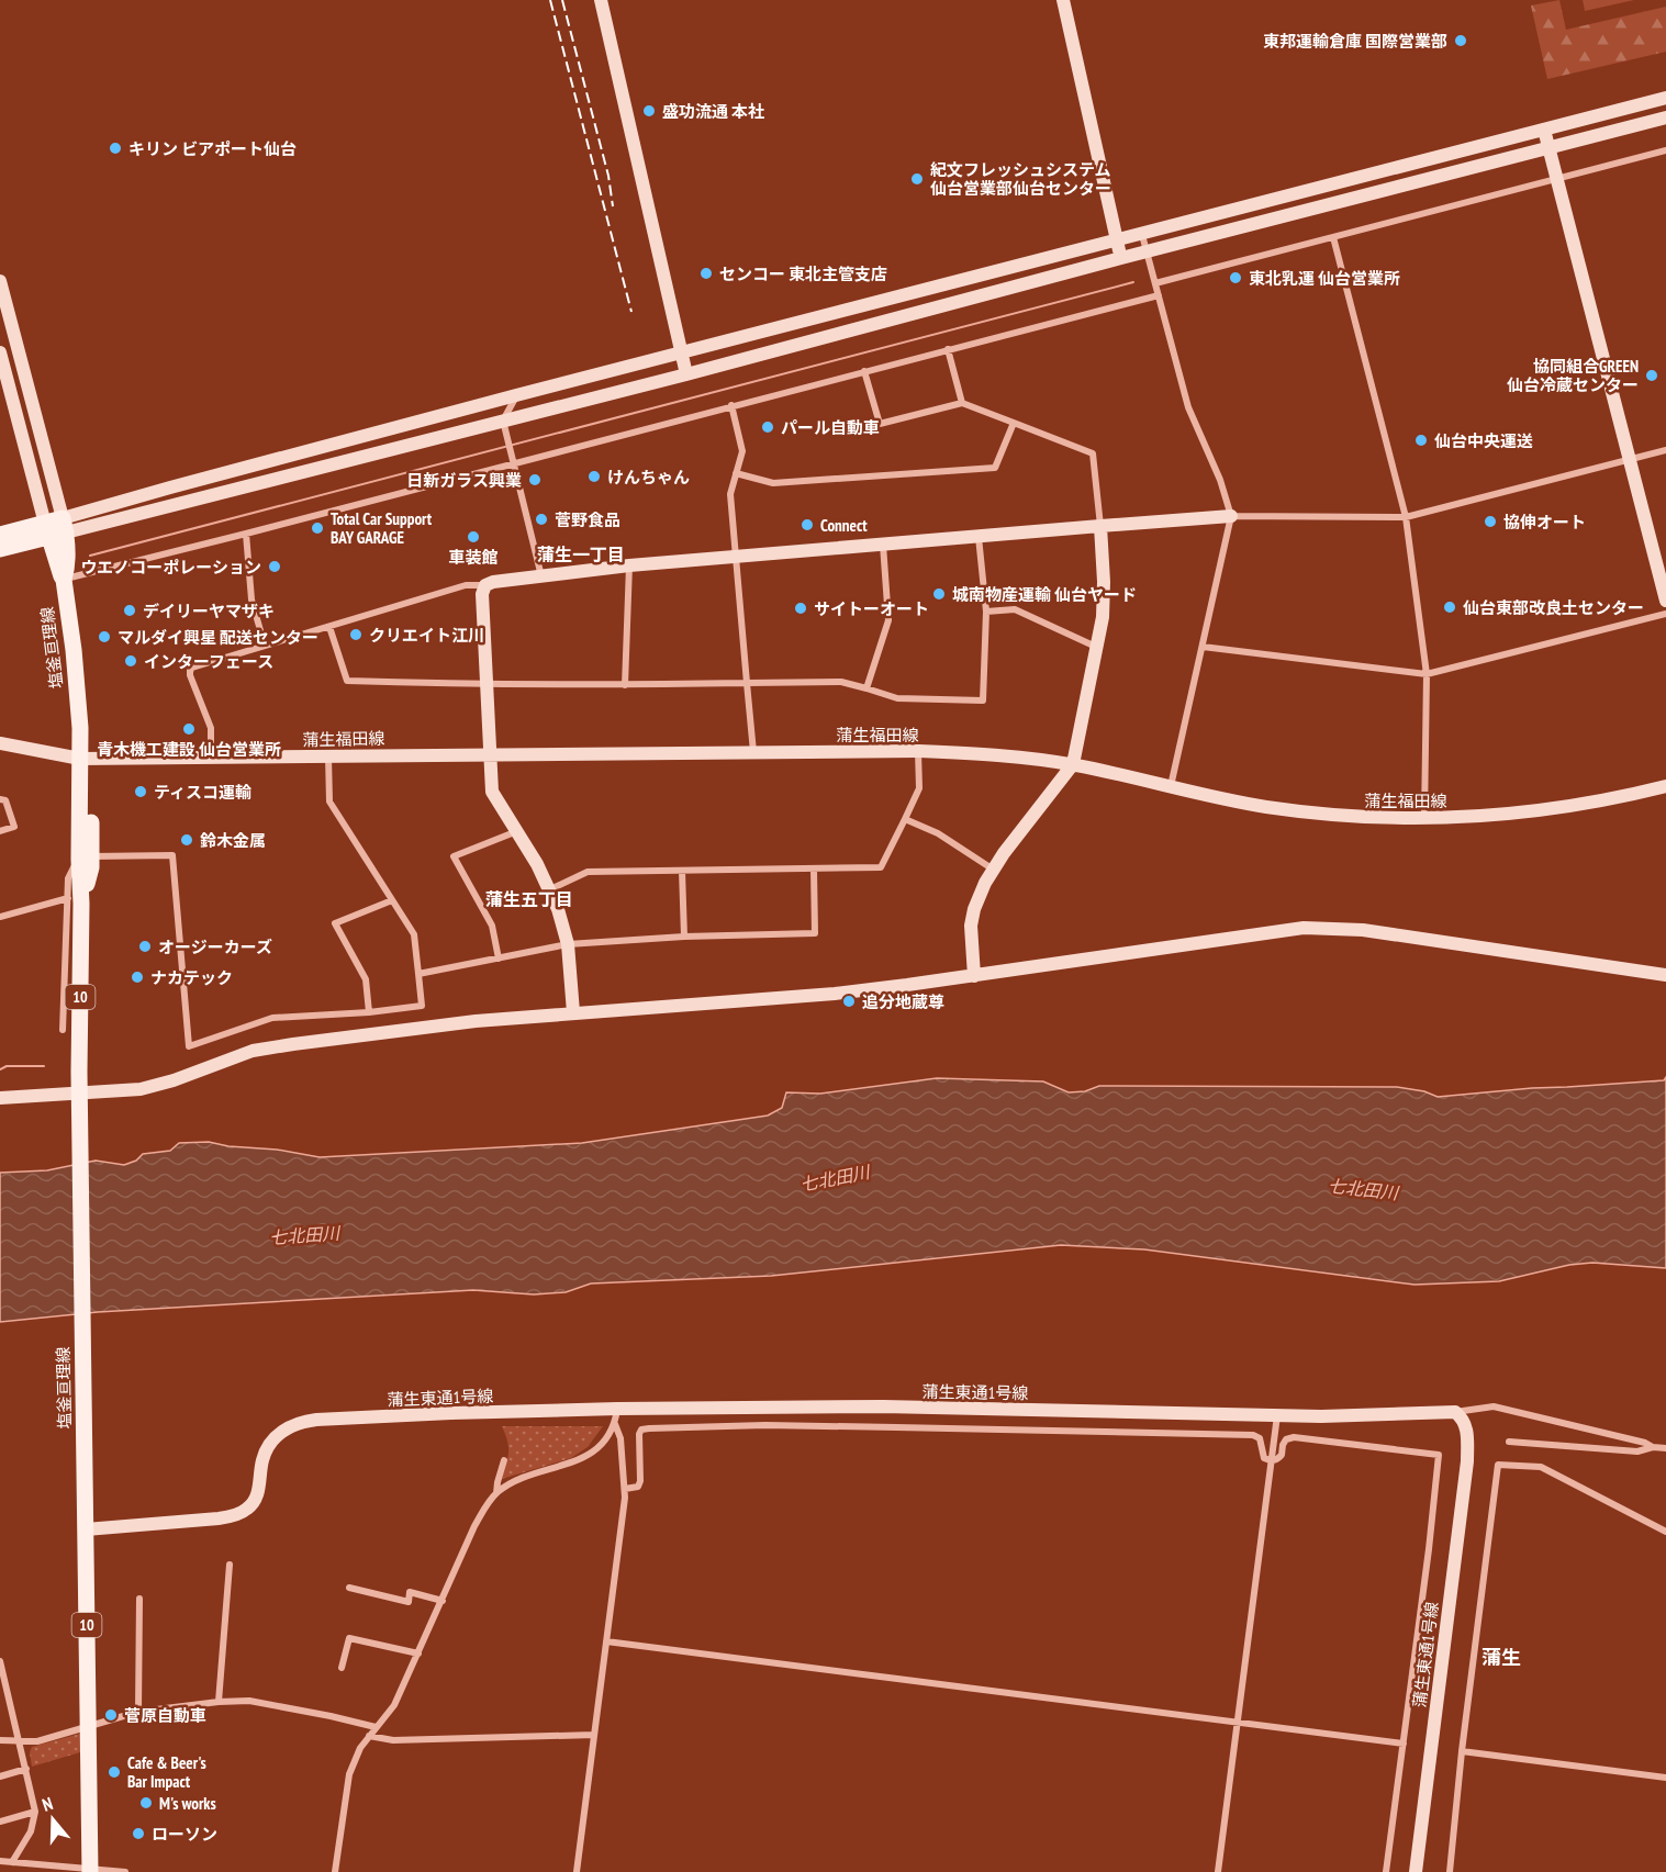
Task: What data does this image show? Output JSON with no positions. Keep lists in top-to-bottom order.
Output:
{
  "streets": {
    "main road": ["塩釜亘理線", "10"],
    "street": ["蒲生福田線", "蒲生東通1号線"]
  },
  "crossings": [
    ["塩釜亘理線", "蒲生福田線"],
    ["塩釜亘理線", "10"],
    ["塩釜亘理線", "蒲生東通1号線"]
  ],
  "districts": ["蒲生一丁目", "蒲生五丁目", "蒲生"],
  "water": ["七北田川"],
  "places": [
    "東邦運輸倉庫 国際営業部",
    "盛功流通 本社",
    "キリン ビアポート仙台",
    "紀文フレッシュシステム 仙台営業部仙台センター",
    "センコー 東北主管支店",
    "東北乳運 仙台営業所",
    "協同組合GREEN 仙台冷蔵センター",
    "パール自動車",
    "仙台中央運送",
    "けんちゃん",
    "日新ガラス興業",
    "菅野食品",
    "協伸オート",
    "Connect",
    "Total Car Support BAY GARAGE",
    "車装館",
    "ウエノコーポレーション",
    "城南物産運輸 仙台ヤード",
    "仙台東部改良土センター",
    "サイトーオート",
    "デイリーヤマザキ",
    "クリエイト江川",
    "マルダイ興星 配送センター",
    "インターフェース",
    "青木機工建設 仙台営業所",
    "ティスコ運輸",
    "鈴木金属",
    "オージーカーズ",
    "ナカテック",
    "追分地蔵尊",
    "菅原自動車",
    "Cafe & Beer's Bar Impact",
    "M's works",
    "ローソン"
  ],
  "north": "top"
}
